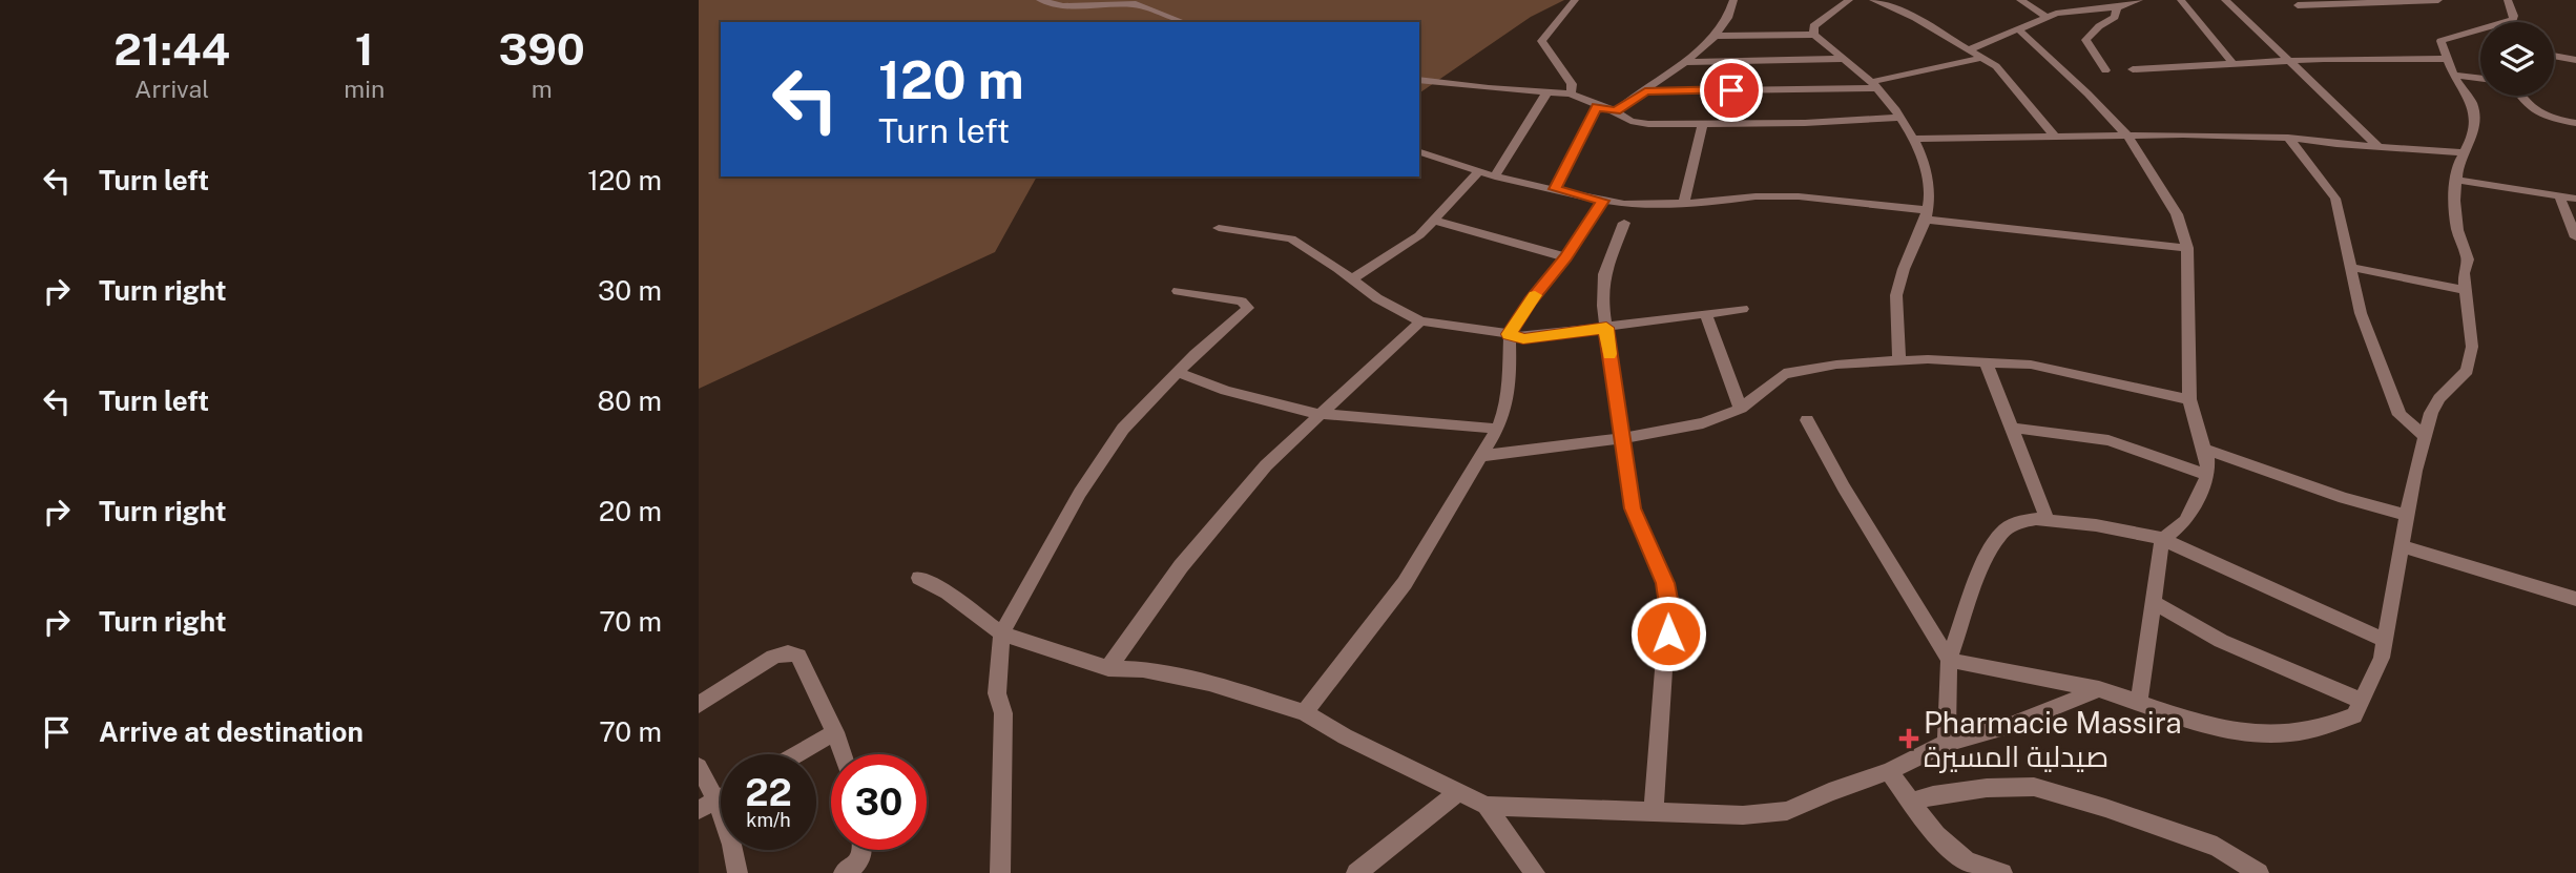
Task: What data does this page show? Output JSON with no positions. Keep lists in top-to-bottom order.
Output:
{
  "places": {
    "health": ["Pharmacie Massira صيدلية المسيرة"]
  },
  "page": {
    "eta": [
      "21:44",
      "Arrival",
      "1",
      "min",
      "390",
      "m"
    ],
    "turn": ["120 m", "Turn left"],
    "list": [
      {
        "name": "Turn left",
        "value": "120 m"
      },
      {
        "name": "Turn right",
        "value": "30 m"
      },
      {
        "name": "Turn left",
        "value": "80 m"
      },
      {
        "name": "Turn right",
        "value": "20 m"
      },
      {
        "name": "Turn right",
        "value": "70 m"
      },
      {
        "name": "Arrive at destination",
        "value": "70 m"
      }
    ],
    "speed": "22 km/h",
    "limit": "30"
  }
}
